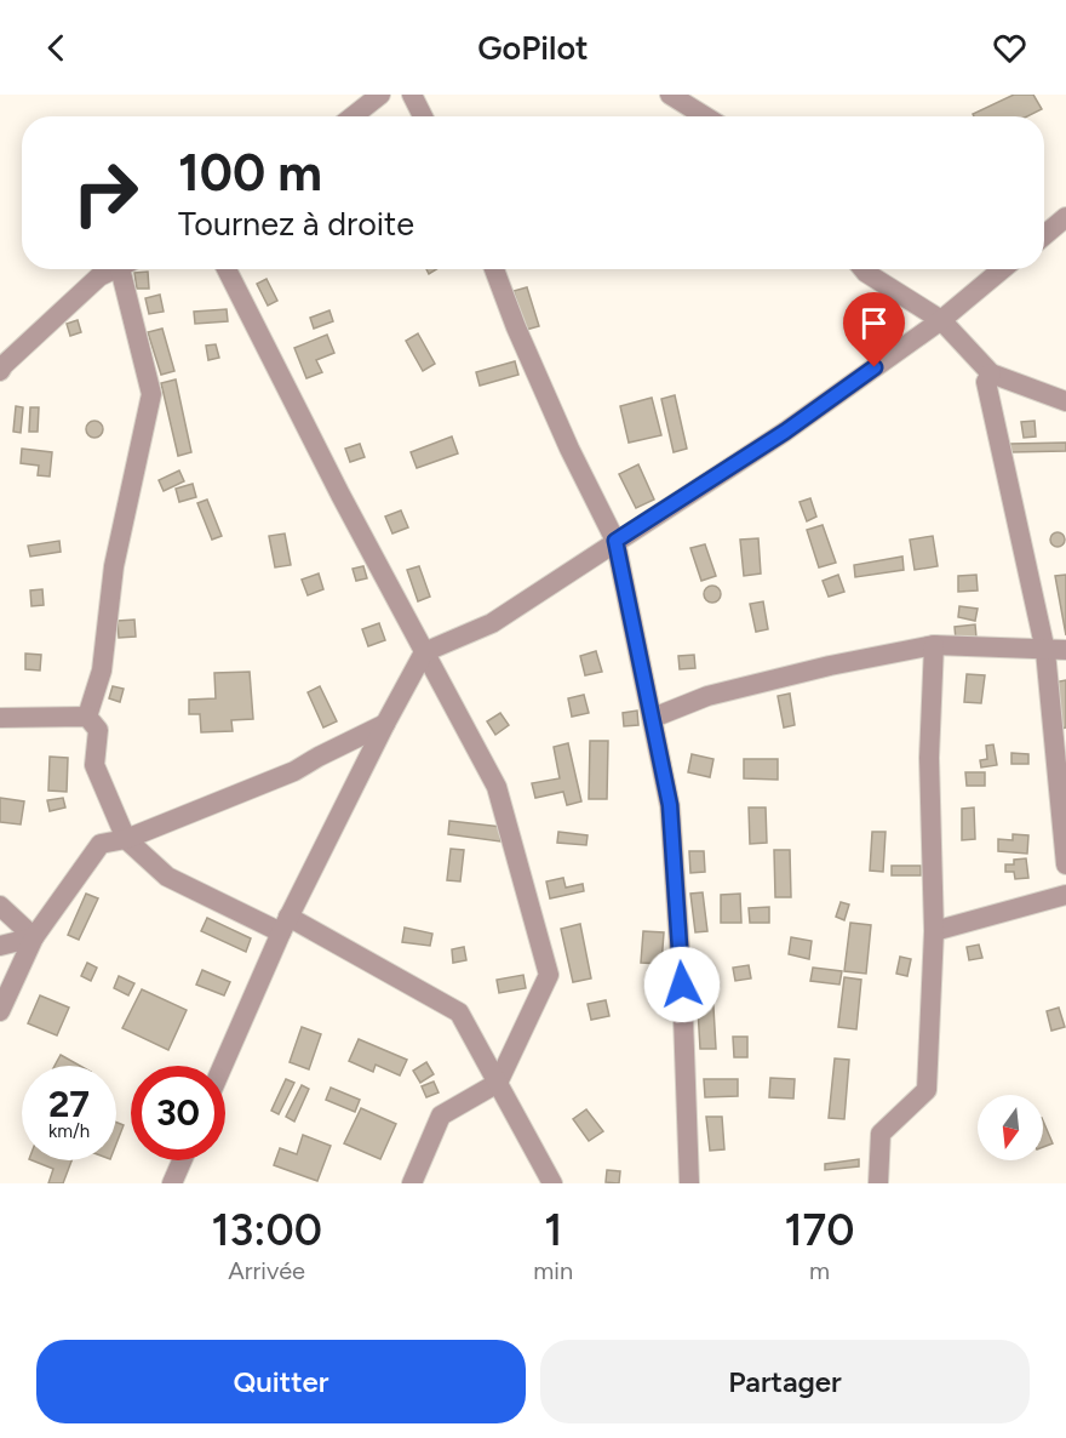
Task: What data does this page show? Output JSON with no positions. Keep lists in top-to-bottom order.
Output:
{
  "north": "bottom",
  "page": {
    "header": "GoPilot",
    "turn": ["100 m", "Tournez à droite"],
    "speed": "27 km/h",
    "limit": "30",
    "eta": [
      "13:00",
      "Arrivée",
      "1",
      "min",
      "170",
      "m"
    ],
    "buttons": ["Quitter", "Partager"]
  }
}
